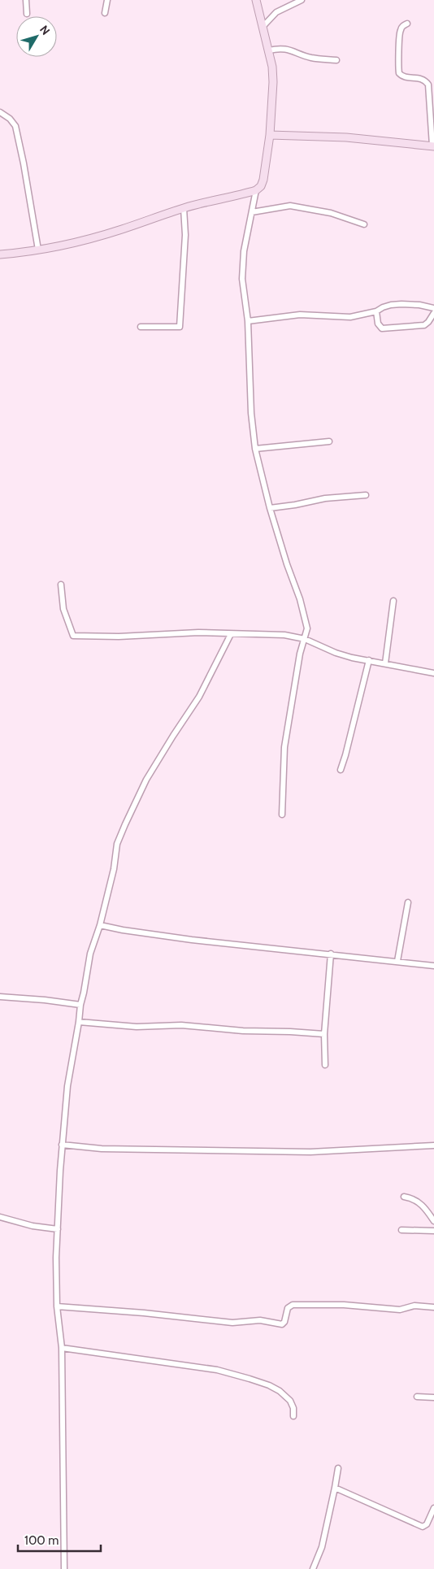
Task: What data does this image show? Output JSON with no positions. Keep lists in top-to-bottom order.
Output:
{
  "scale_bar": "100 m",
  "north": "top right"
}
